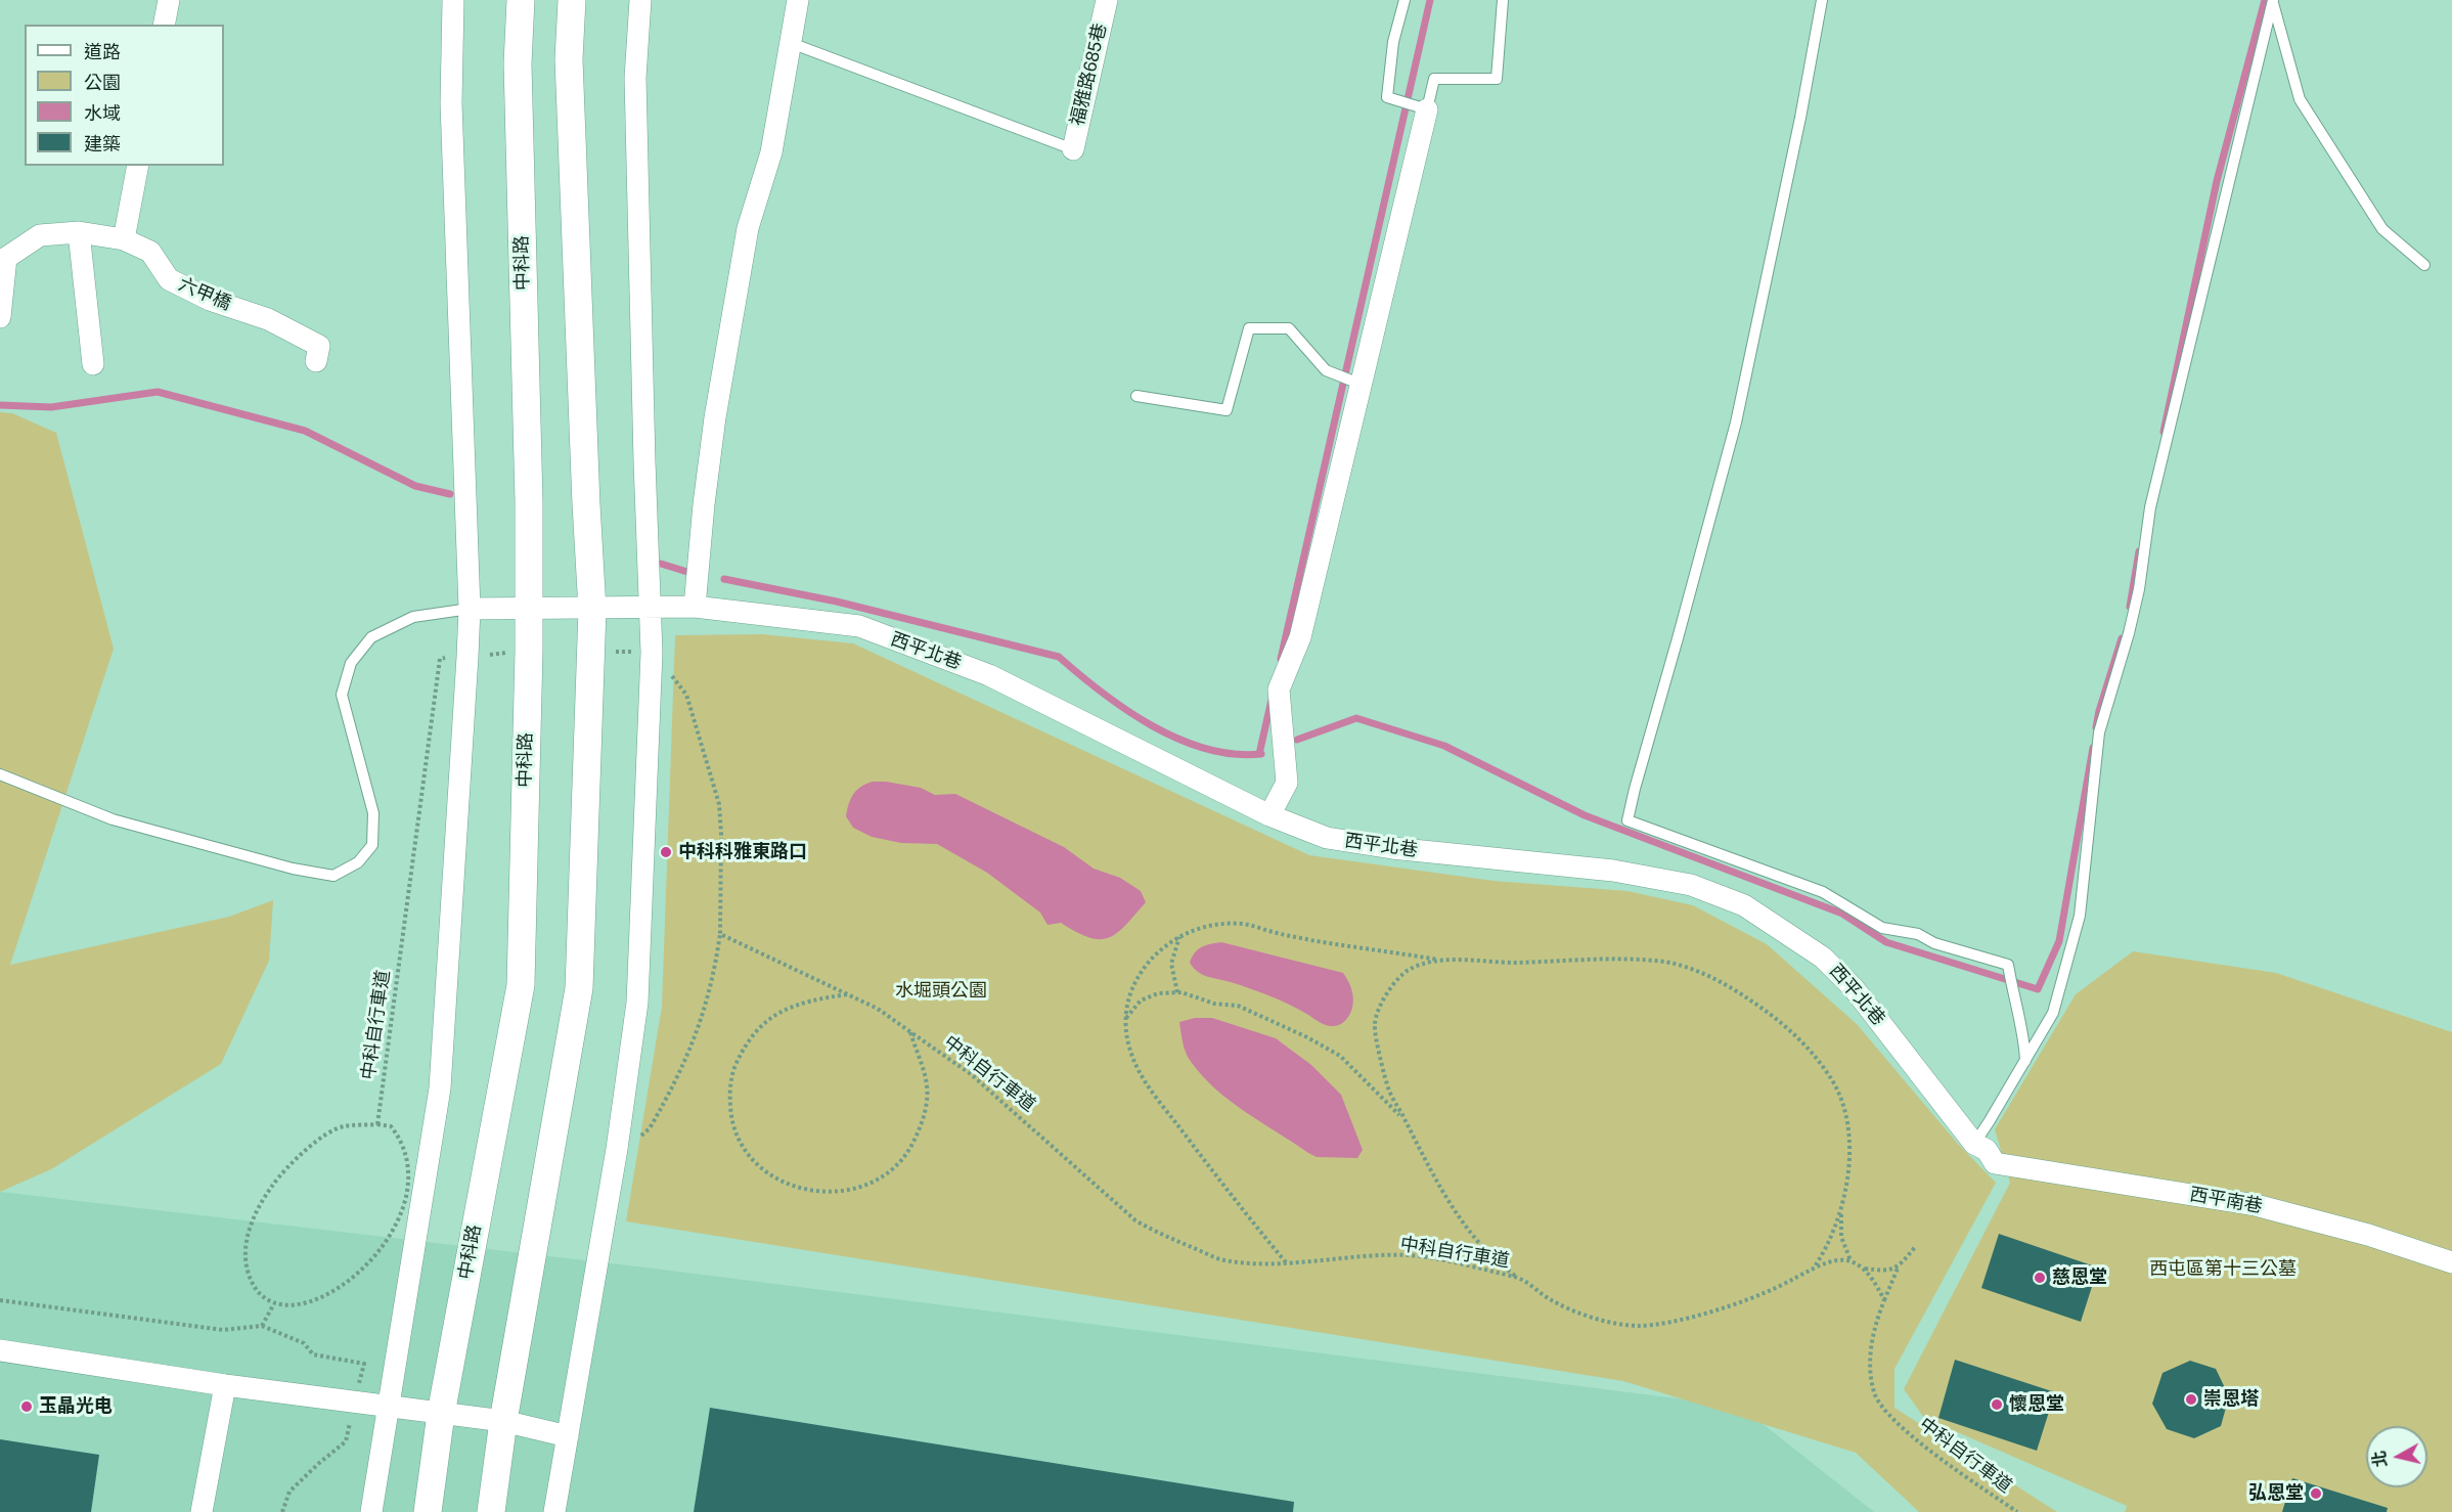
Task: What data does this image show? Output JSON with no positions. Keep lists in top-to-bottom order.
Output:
{
  "streets": {
    "street": [
      "福雅路685巷",
      "中科路",
      "六甲橋",
      "西平北巷",
      "西平南巷"
    ],
    "path": ["中科自行車道"]
  },
  "crossings": [
    ["中科路", "西平北巷"],
    ["西平北巷", "西平南巷"]
  ],
  "parks": ["水堀頭公園", "西屯區第十三公墓"],
  "places": [
    "中科科雅東路口",
    "慈恩堂",
    "崇恩塔",
    "懷恩堂",
    "玉晶光电",
    "弘恩堂"
  ],
  "legend": [
    "道路",
    "公園",
    "水域",
    "建築"
  ],
  "north": "left"
}
